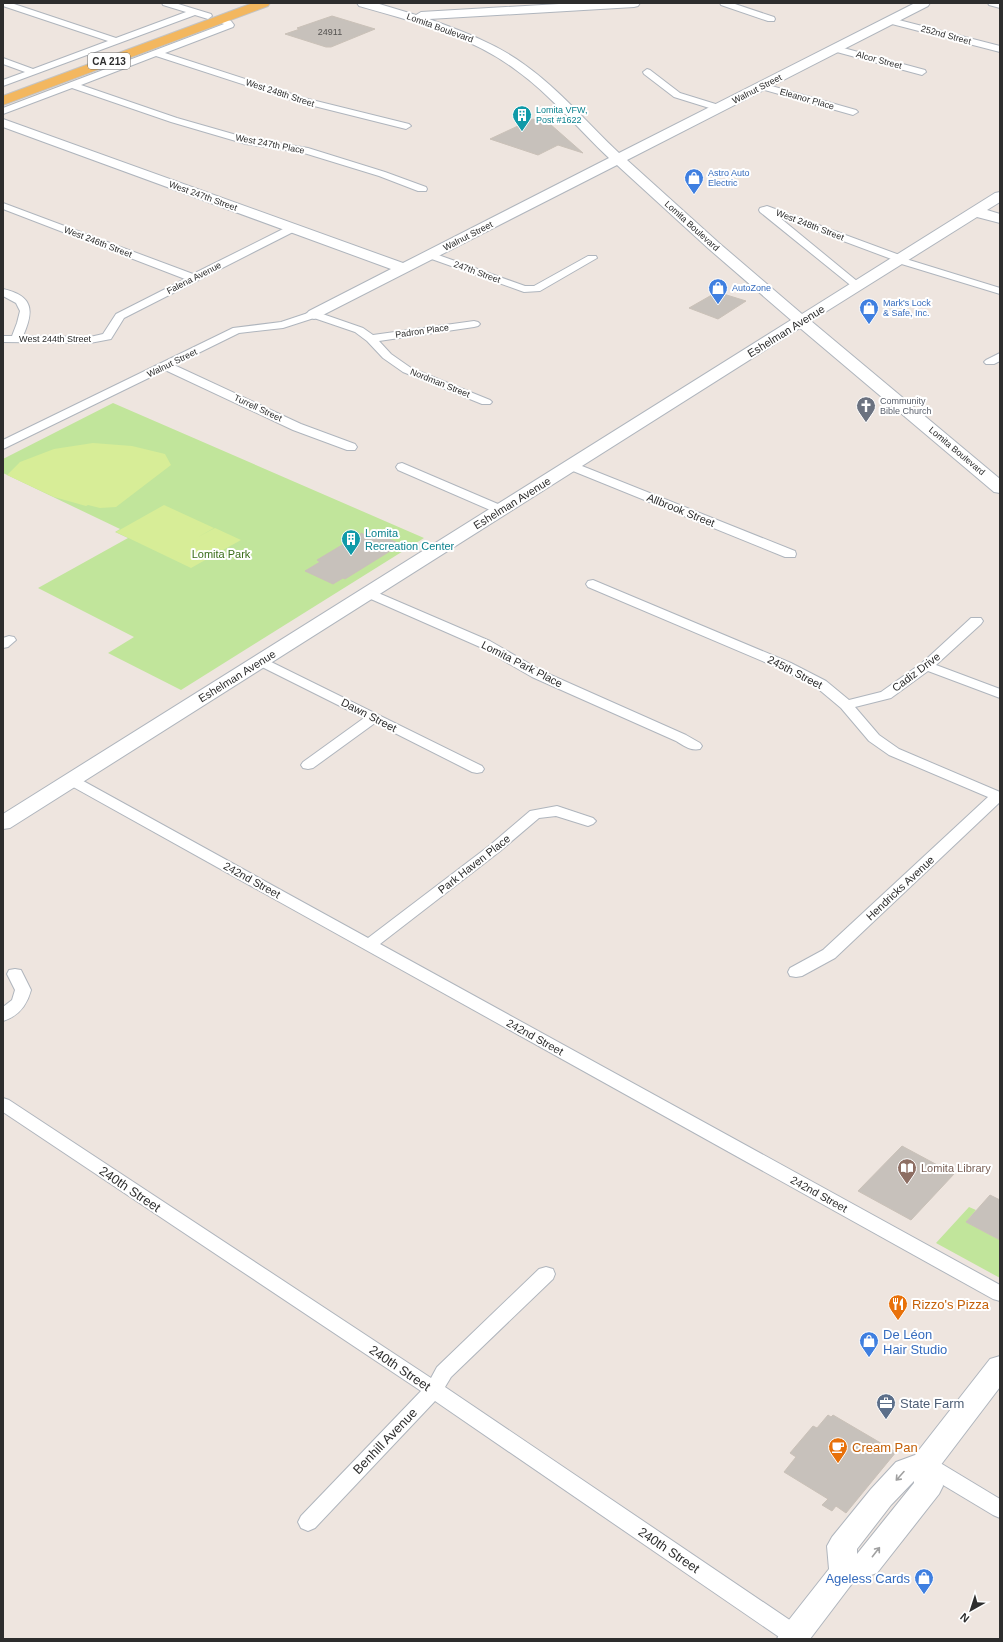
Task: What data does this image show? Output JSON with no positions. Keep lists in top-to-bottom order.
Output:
{
  "streets": {
    "main road": ["CA 213"],
    "street": [
      "Lomita Boulevard",
      "252nd Street",
      "Alcor Street",
      "Walnut Street",
      "West 248th Street",
      "Eleanor Place",
      "West 247th Place",
      "West 247th Street",
      "West 246th Street",
      "247th Street",
      "Falena Avenue",
      "Padron Place",
      "Eshelman Avenue",
      "West 244th Street",
      "Nordman Street",
      "Turrell Street",
      "Allbrook Street",
      "Lomita Park Place",
      "245th Street",
      "Cadiz Drive",
      "Dawn Street",
      "Park Haven Place",
      "242nd Street",
      "Hendricks Avenue",
      "240th Street",
      "Benhill Avenue"
    ]
  },
  "crossings": [
    ["Lomita Boulevard", "Walnut Street"],
    ["Lomita Boulevard", "Eshelman Avenue"],
    ["252nd Street", "Walnut Street"],
    ["Alcor Street", "Walnut Street"],
    ["Walnut Street", "Eleanor Place"],
    ["Walnut Street", "West 247th Street"],
    ["Walnut Street", "247th Street"],
    ["Walnut Street", "Nordman Street"],
    ["Walnut Street", "Turrell Street"],
    ["West 248th Street", "Eshelman Avenue"],
    ["West 247th Street", "Falena Avenue"],
    ["West 246th Street", "Falena Avenue"],
    ["Falena Avenue", "West 244th Street"],
    ["Padron Place", "Nordman Street"],
    ["Eshelman Avenue", "Allbrook Street"],
    ["Eshelman Avenue", "Lomita Park Place"],
    ["Eshelman Avenue", "Dawn Street"],
    ["Eshelman Avenue", "242nd Street"],
    ["245th Street", "Cadiz Drive"],
    ["245th Street", "Hendricks Avenue"],
    ["Park Haven Place", "242nd Street"],
    ["240th Street", "Benhill Avenue"]
  ],
  "parks": ["Lomita Park"],
  "places": {
    "building": ["Lomita VFW, Post #1622", "Lomita Recreation Center"],
    "shop": [
      "Astro Auto Electric",
      "AutoZone",
      "Mark's Lock & Safe, Inc.",
      "De Léon Hair Studio",
      "Ageless Cards"
    ],
    "church": ["Community Bible Church"],
    "library": ["Lomita Library"],
    "restaurant": ["Rizzo's Pizza"],
    "office": ["State Farm"],
    "cafe": ["Cream Pan"]
  },
  "house_numbers": ["24911"],
  "north": "bottom left"
}
